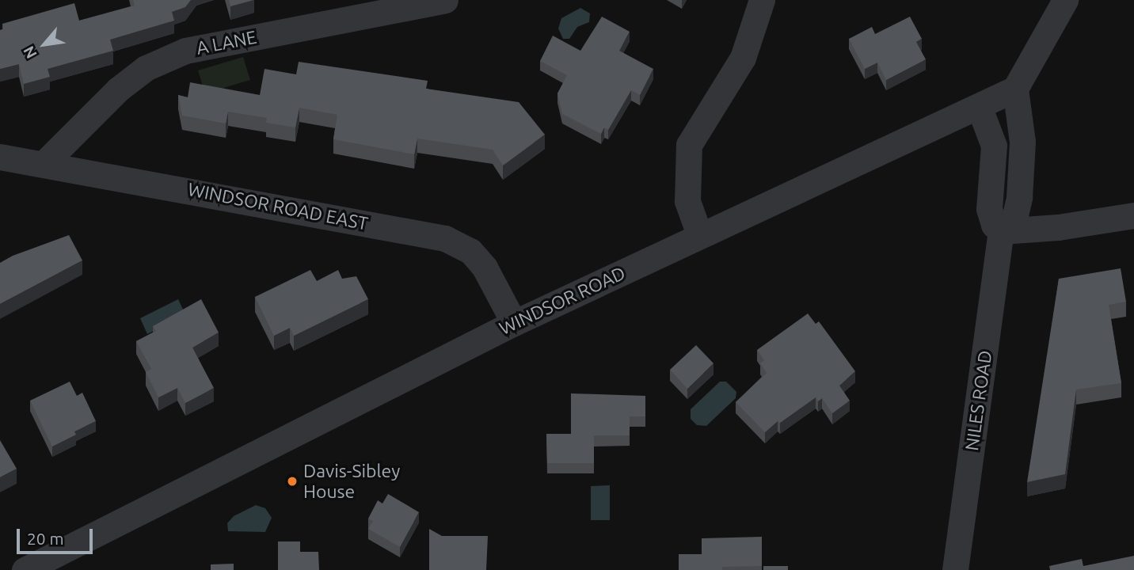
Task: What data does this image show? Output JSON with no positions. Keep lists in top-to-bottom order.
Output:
{
  "streets": {
    "street": [
      "A LANE",
      "WINDSOR ROAD EAST",
      "WINDSOR ROAD",
      "NILES ROAD"
    ]
  },
  "crossings": [
    ["A LANE", "WINDSOR ROAD EAST"],
    ["WINDSOR ROAD EAST", "WINDSOR ROAD"],
    ["WINDSOR ROAD", "NILES ROAD"]
  ],
  "places": ["Davis-Sibley House"],
  "scale_bar": "20 m",
  "north": "bottom left"
}
